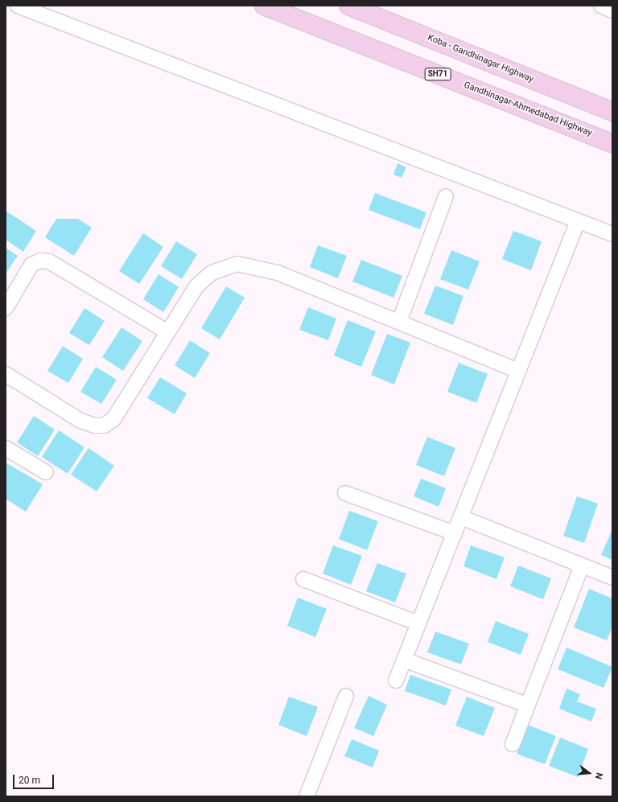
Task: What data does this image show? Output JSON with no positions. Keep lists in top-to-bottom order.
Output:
{
  "streets": {
    "main road": ["Koba - Gandhinagar Highway", "SH71", "Gandhinagar-Ahmedabad Highway"]
  },
  "scale_bar": "20 m",
  "north": "right"
}
